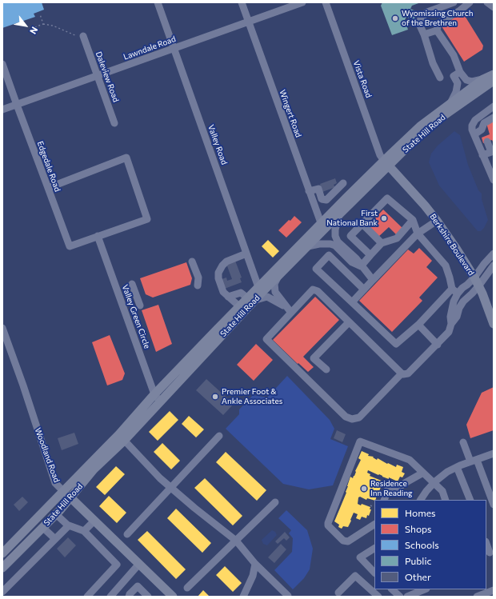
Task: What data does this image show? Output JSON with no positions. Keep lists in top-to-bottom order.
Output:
{
  "streets": {
    "main road": ["State Hill Road", "Berkshire Boulevard", "Woodland Road"],
    "street": [
      "Lawndale Road",
      "Daleview Road",
      "Vista Road",
      "Wingert Road",
      "Valley Road",
      "Edgedale Road",
      "Valley Green Circle"
    ]
  },
  "crossings": [
    ["Lawndale Road", "Daleview Road"],
    ["Lawndale Road", "Wingert Road"],
    ["Lawndale Road", "Valley Road"],
    ["Lawndale Road", "Edgedale Road"],
    ["Vista Road", "State Hill Road"],
    ["Vista Road", "Berkshire Boulevard"],
    ["Wingert Road", "State Hill Road"],
    ["State Hill Road", "Valley Road"],
    ["State Hill Road", "Berkshire Boulevard"],
    ["State Hill Road", "Valley Green Circle"],
    ["State Hill Road", "Woodland Road"],
    ["Edgedale Road", "Valley Green Circle"]
  ],
  "places": [
    "Wyomissing Church of the Brethren",
    "First National Bank",
    "Premier Foot & Ankle Associates",
    "Residence Inn Reading"
  ],
  "legend": [
    "Homes",
    "Shops",
    "Schools",
    "Public",
    "Other"
  ],
  "north": "bottom right"
}
